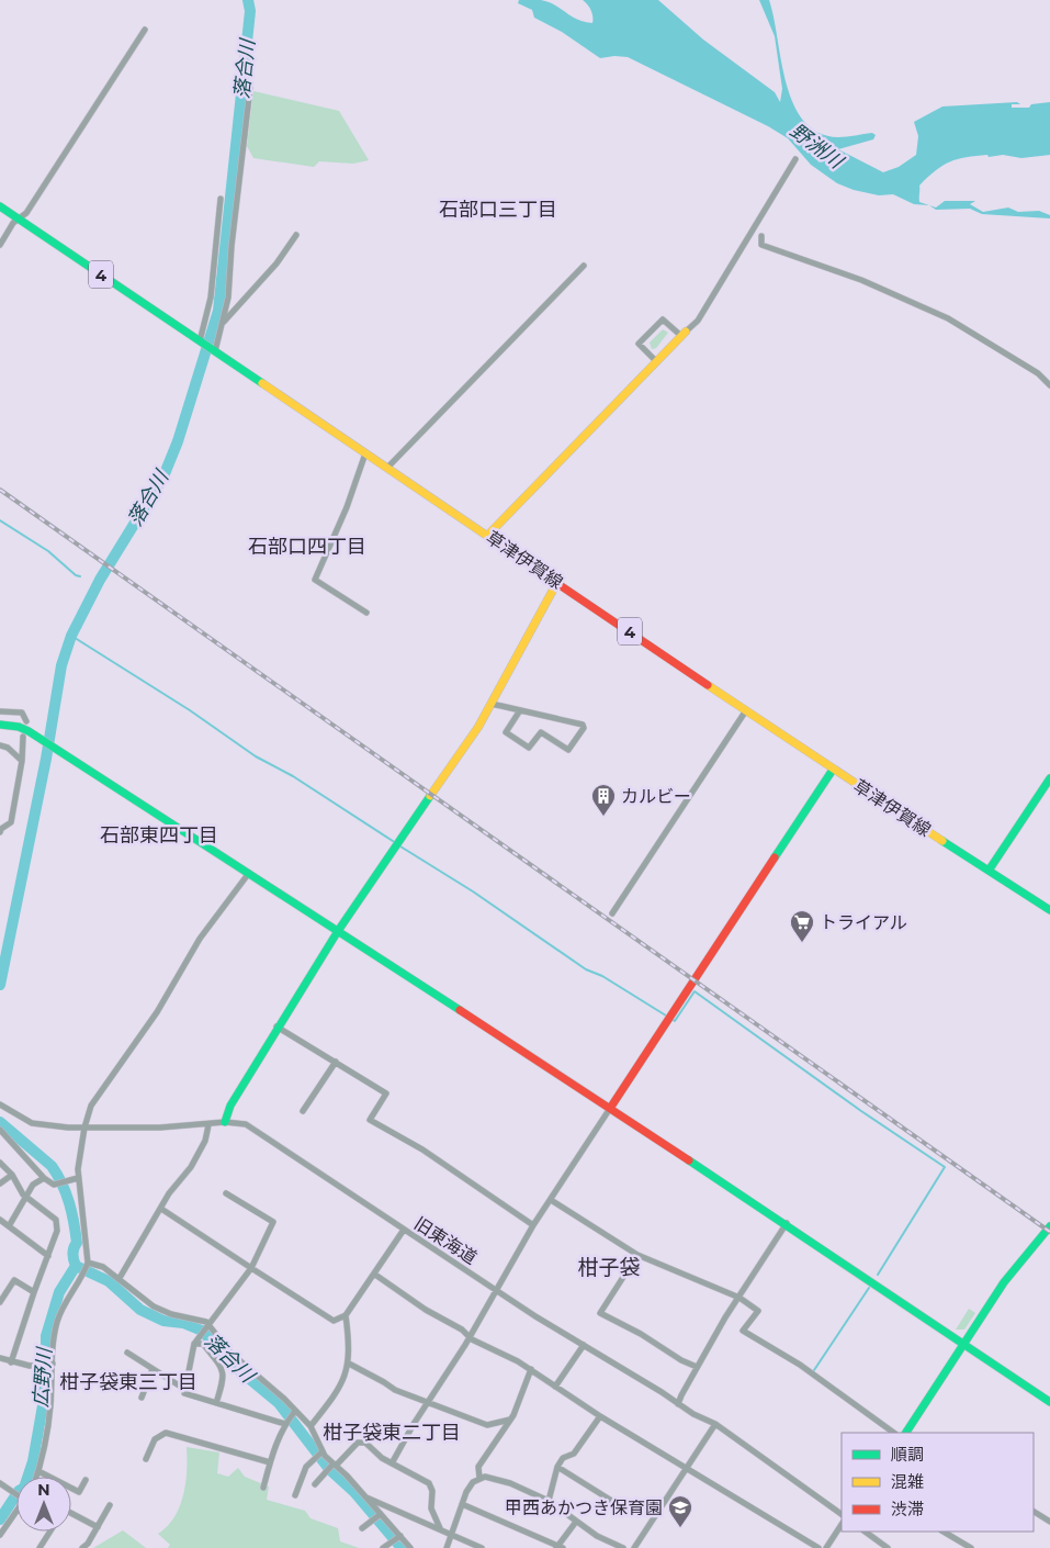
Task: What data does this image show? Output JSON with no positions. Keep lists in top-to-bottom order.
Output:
{
  "streets": {
    "street": ["4", "草津伊賀線", "旧東海道"]
  },
  "districts": [
    "石部口三丁目",
    "石部口四丁目",
    "石部東四丁目",
    "柑子袋",
    "柑子袋東三丁目",
    "柑子袋東二丁目"
  ],
  "water": ["落合川", "野洲川", "広野川"],
  "places": {
    "building": ["カルビー"],
    "supermarket": ["トライアル"],
    "school or university": ["甲西あかつき保育園"]
  },
  "legend": ["順調", "混雑", "渋滞"],
  "north": "top"
}
